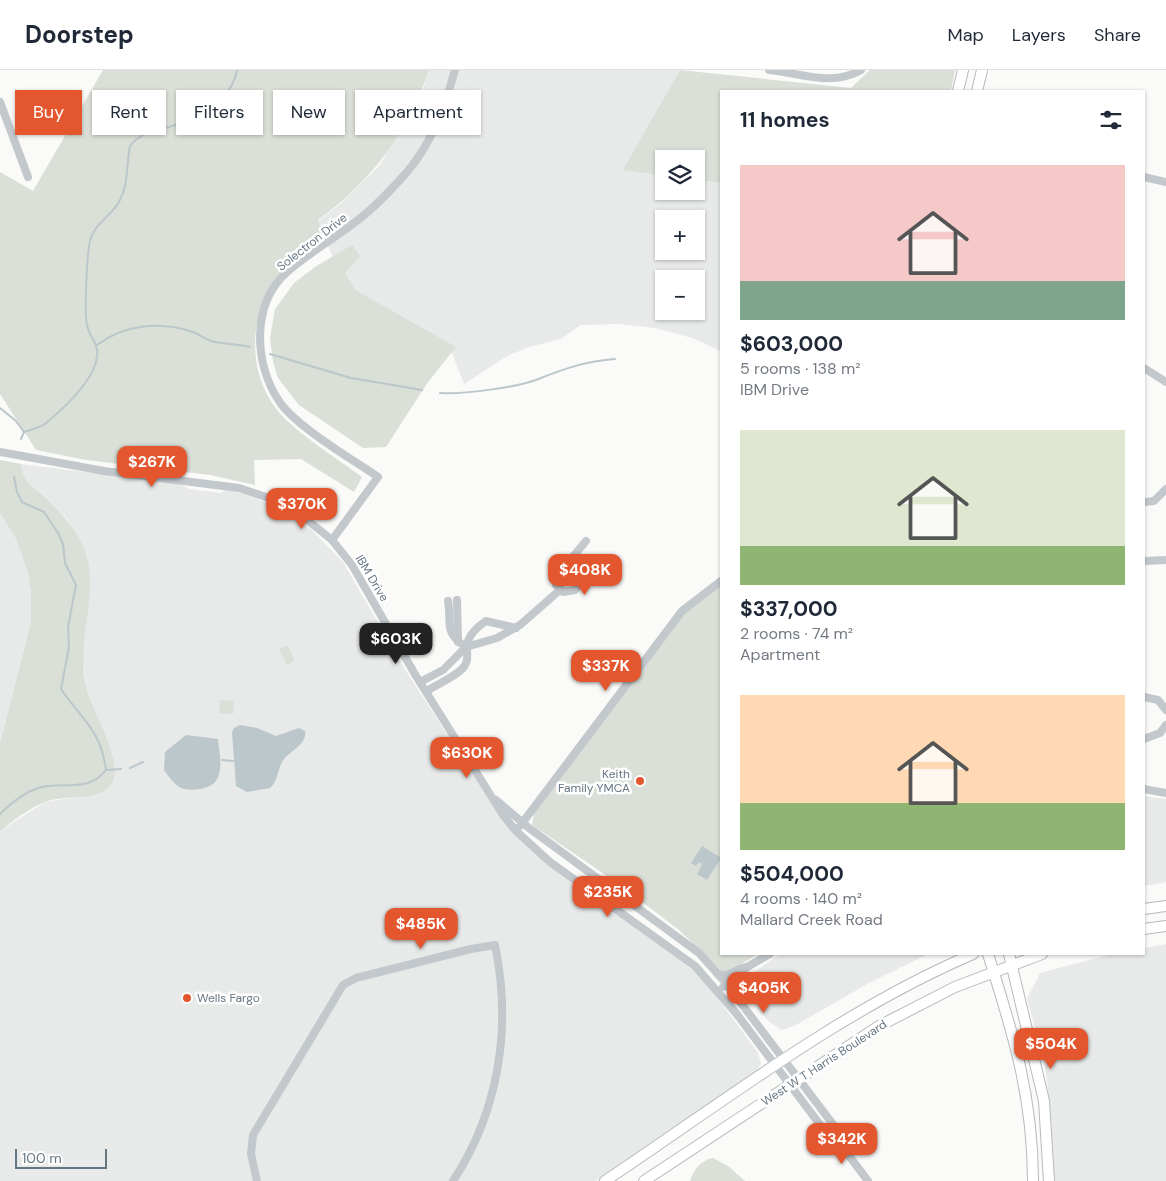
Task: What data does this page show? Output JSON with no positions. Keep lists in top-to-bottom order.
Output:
{
  "streets": {
    "main road": ["West W T Harris Boulevard"],
    "street": ["Solectron Drive", "IBM Drive"]
  },
  "crossings": [
    ["Solectron Drive", "IBM Drive"],
    ["IBM Drive", "West W T Harris Boulevard"]
  ],
  "places": ["Keith Family YMCA", "Wells Fargo"],
  "scale_bar": "100 m",
  "page": {
    "header": "Doorstep",
    "nav": ["Map", "Layers", "Share"],
    "chip": [
      "Buy",
      "Rent",
      "Filters",
      "New",
      "Apartment"
    ],
    "heading": "11 homes",
    "map_buttons": ["+", "−"],
    "list": [
      {
        "name": "$603,000",
        "note": "5 rooms · 138 m² · IBM Drive"
      },
      {
        "name": "$337,000",
        "note": "2 rooms · 74 m² · Apartment"
      },
      {
        "name": "$504,000",
        "note": "4 rooms · 140 m² · Mallard Creek Road"
      }
    ],
    "price": [
      "$267K",
      "$370K",
      "$408K",
      "$603K",
      "$337K",
      "$630K",
      "$235K",
      "$485K",
      "$405K",
      "$504K",
      "$342K"
    ],
    "scale": "100 m"
  }
}
